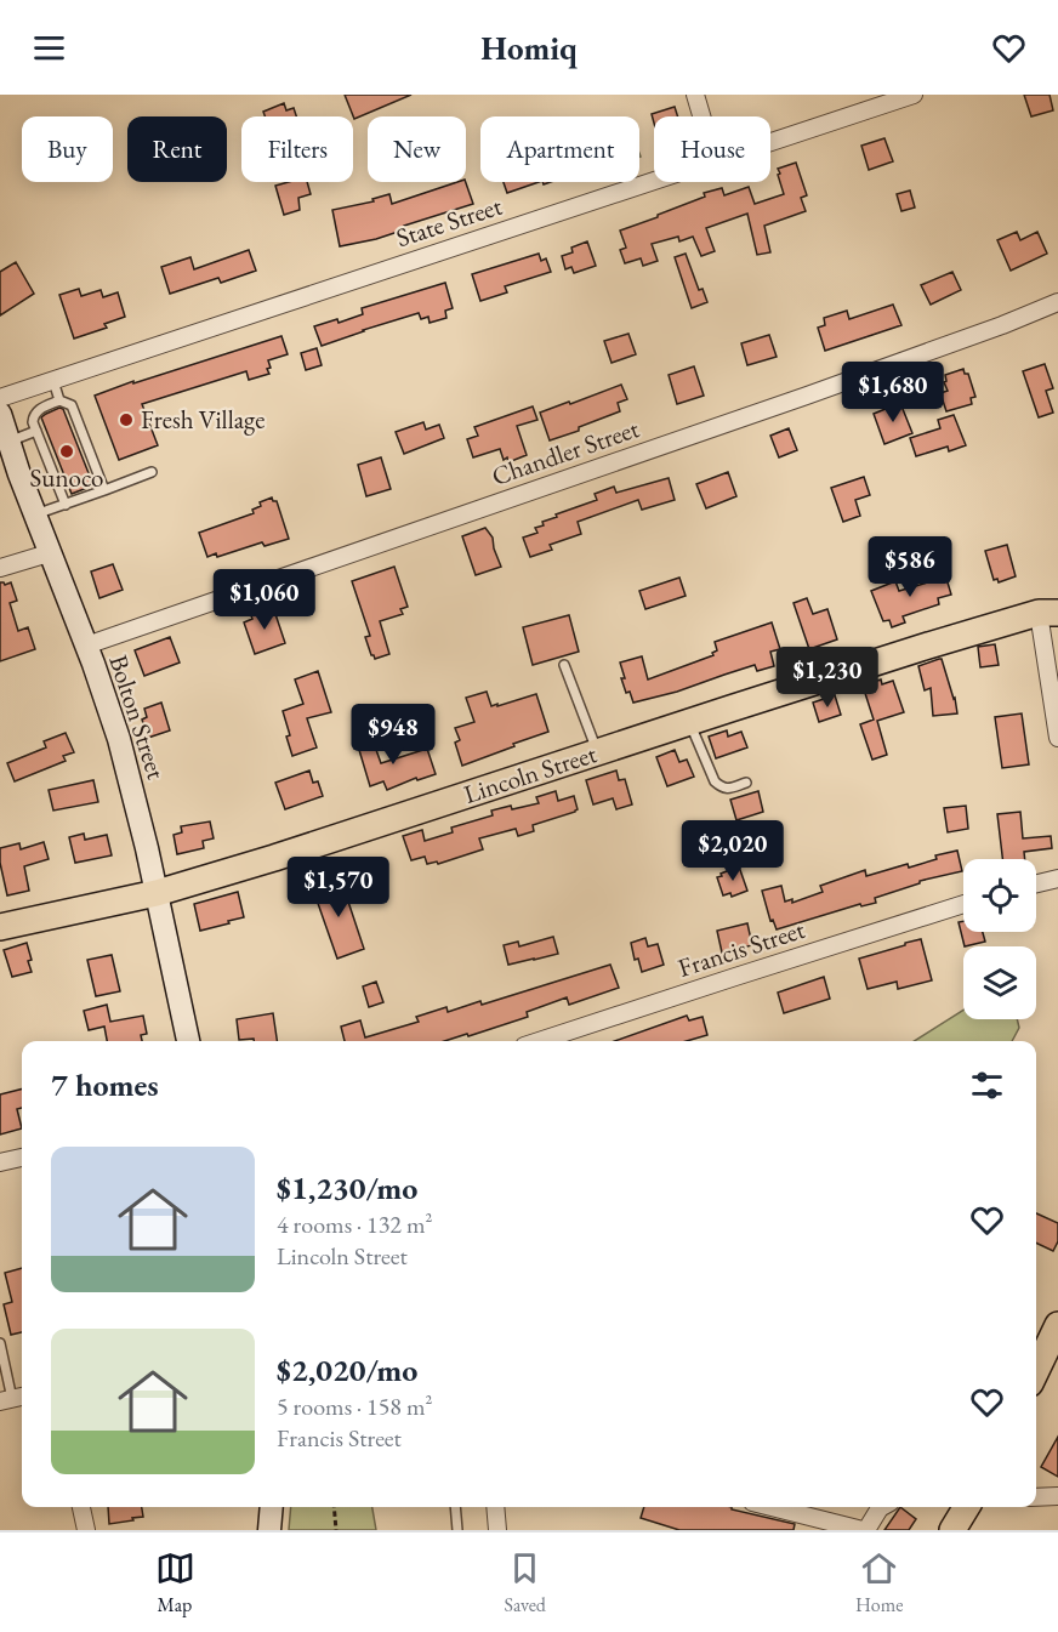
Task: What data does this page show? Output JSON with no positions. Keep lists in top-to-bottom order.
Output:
{
  "streets": {
    "main road": ["Bolton Street", "Lincoln Street"],
    "street": ["State Street", "Chandler Street", "Francis Street"]
  },
  "crossings": [
    ["Chandler Street", "Bolton Street"],
    ["Bolton Street", "Lincoln Street"]
  ],
  "places": ["Fresh Village", "Sunoco"],
  "page": {
    "header": "Homiq",
    "chip": [
      "Buy",
      "Rent",
      "Filters",
      "New",
      "Apartment",
      "House"
    ],
    "price": [
      "$1,680",
      "$586",
      "$1,060",
      "$1,230",
      "$948",
      "$2,020",
      "$1,570"
    ],
    "heading": "7 homes",
    "list": [
      {
        "name": "$1,230/mo",
        "note": "4 rooms · 132 m² · Lincoln Street"
      },
      {
        "name": "$2,020/mo",
        "note": "5 rooms · 158 m² · Francis Street"
      }
    ],
    "tabs": ["Map", "Saved", "Home"]
  }
}
